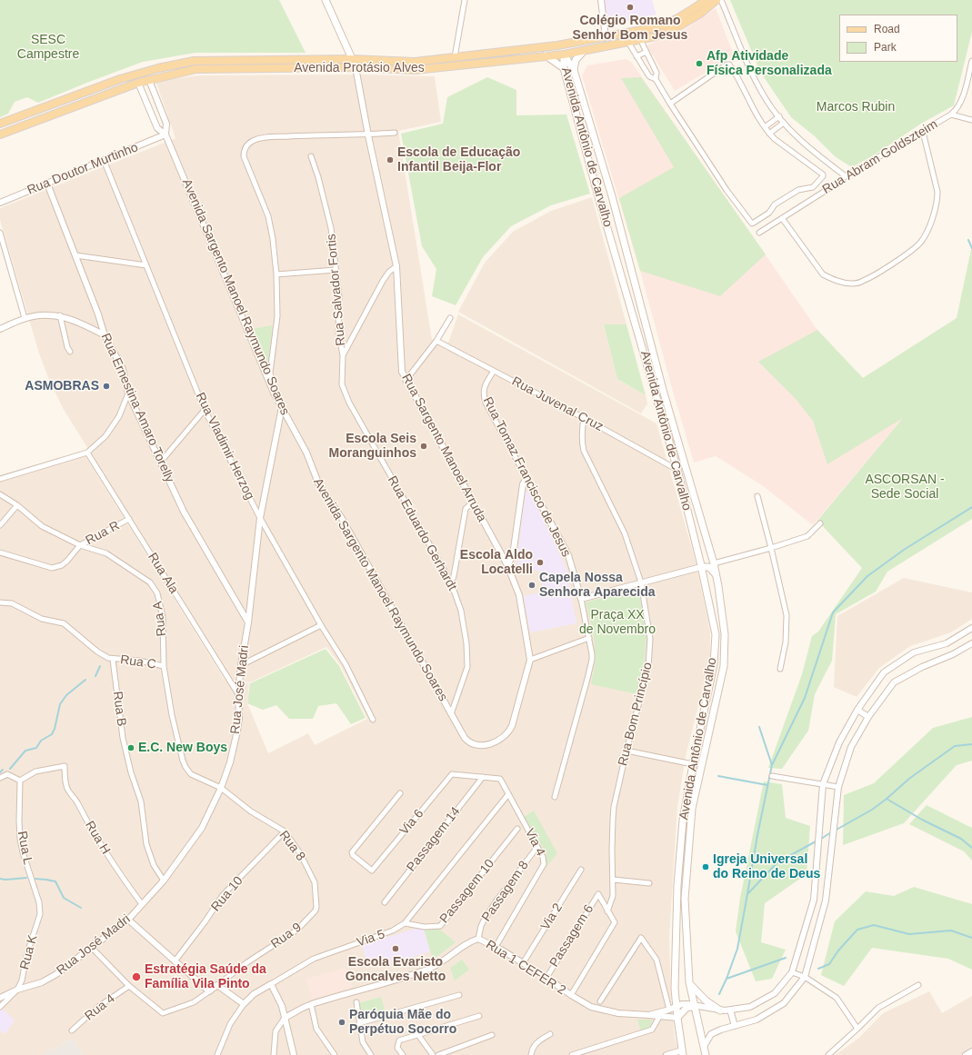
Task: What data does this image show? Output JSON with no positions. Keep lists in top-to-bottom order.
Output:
{
  "streets": {
    "main road": ["Avenida Protásio Alves", "Avenida Antônio de Carvalho"],
    "street": [
      "Rua Abram Goldszteim",
      "Rua Doutor Murtinho",
      "Rua Salvador Fortis",
      "Avenida Sargento Manoel Raymundo Soares",
      "Rua Juvenal Cruz",
      "Rua Ernestina Amaro Torelly",
      "Rua Vladimir Herzog",
      "Rua Sargento Manoel Arruda",
      "Rua Tomaz Francisco de Jesus",
      "Rua R",
      "Rua Eduardo Gerhardt",
      "Rua Ala",
      "Rua A",
      "Rua C",
      "Rua José Madri",
      "Rua B",
      "Rua Bom Princípio",
      "Via 6",
      "Rua H",
      "Passagem 14",
      "Via 4",
      "Rua 8",
      "Rua L",
      "Passagem 10",
      "Passagem 8",
      "Rua 10",
      "Via 2",
      "Rua 9",
      "Passagem 6",
      "Via 5",
      "Rua K",
      "Rua 1 CEFER 2",
      "Rua 4"
    ]
  },
  "crossings": [
    ["Avenida Protásio Alves", "Avenida Antônio de Carvalho"],
    ["Avenida Protásio Alves", "Avenida Sargento Manoel Raymundo Soares"],
    ["Avenida Protásio Alves", "Rua Sargento Manoel Arruda"],
    ["Avenida Antônio de Carvalho", "Rua Juvenal Cruz"],
    ["Avenida Antônio de Carvalho", "Rua 1 CEFER 2"],
    ["Rua Doutor Murtinho", "Avenida Sargento Manoel Raymundo Soares"],
    ["Rua Doutor Murtinho", "Rua Ernestina Amaro Torelly"],
    ["Rua Doutor Murtinho", "Rua Vladimir Herzog"],
    ["Rua Salvador Fortis", "Rua Eduardo Gerhardt"],
    ["Avenida Sargento Manoel Raymundo Soares", "Rua Sargento Manoel Arruda"],
    ["Avenida Sargento Manoel Raymundo Soares", "Rua Eduardo Gerhardt"],
    ["Avenida Sargento Manoel Raymundo Soares", "Rua José Madri"],
    ["Rua Juvenal Cruz", "Rua Tomaz Francisco de Jesus"],
    ["Rua Juvenal Cruz", "Rua Bom Princípio"],
    ["Rua Ernestina Amaro Torelly", "Rua José Madri"],
    ["Rua Vladimir Herzog", "Rua José Madri"],
    ["Rua R", "Rua Ala"],
    ["Rua R", "Rua A"],
    ["Rua Ala", "Rua José Madri"],
    ["Rua A", "Rua C"],
    ["Rua A", "Rua José Madri"],
    ["Rua A", "Rua 8"],
    ["Rua C", "Rua B"],
    ["Rua José Madri", "Rua B"],
    ["Rua José Madri", "Rua H"],
    ["Rua José Madri", "Rua 8"],
    ["Rua José Madri", "Rua K"],
    ["Rua Bom Princípio", "Passagem 6"],
    ["Via 6", "Via 4"],
    ["Rua H", "Rua L"],
    ["Passagem 14", "Via 4"],
    ["Via 4", "Passagem 8"],
    ["Via 4", "Via 5"],
    ["Via 4", "Rua 1 CEFER 2"],
    ["Rua 8", "Rua 10"],
    ["Rua 8", "Rua 9"],
    ["Rua L", "Rua K"],
    ["Passagem 10", "Via 5"],
    ["Passagem 8", "Rua 1 CEFER 2"],
    ["Via 2", "Rua 1 CEFER 2"],
    ["Rua 9", "Rua 4"],
    ["Passagem 6", "Rua 1 CEFER 2"]
  ],
  "parks": [
    "SESC Campestre",
    "Marcos Rubin",
    "ASCORSAN - Sede Social",
    "Praça XX de Novembro"
  ],
  "places": [
    "Colégio Romano Senhor Bom Jesus",
    "Afp Atividade Física Personalizada",
    "Escola de Educação Infantil Beija-Flor",
    "ASMOBRAS",
    "Escola Seis Moranguinhos",
    "Escola Aldo Locatelli",
    "Capela Nossa Senhora Aparecida",
    "E.C. New Boys",
    "Igreja Universal do Reino de Deus",
    "Escola Evaristo Goncalves Netto",
    "Estratégia Saúde da Família Vila Pinto",
    "Paróquia Mãe do Perpétuo Socorro"
  ],
  "legend": ["Road", "Park"]
}
